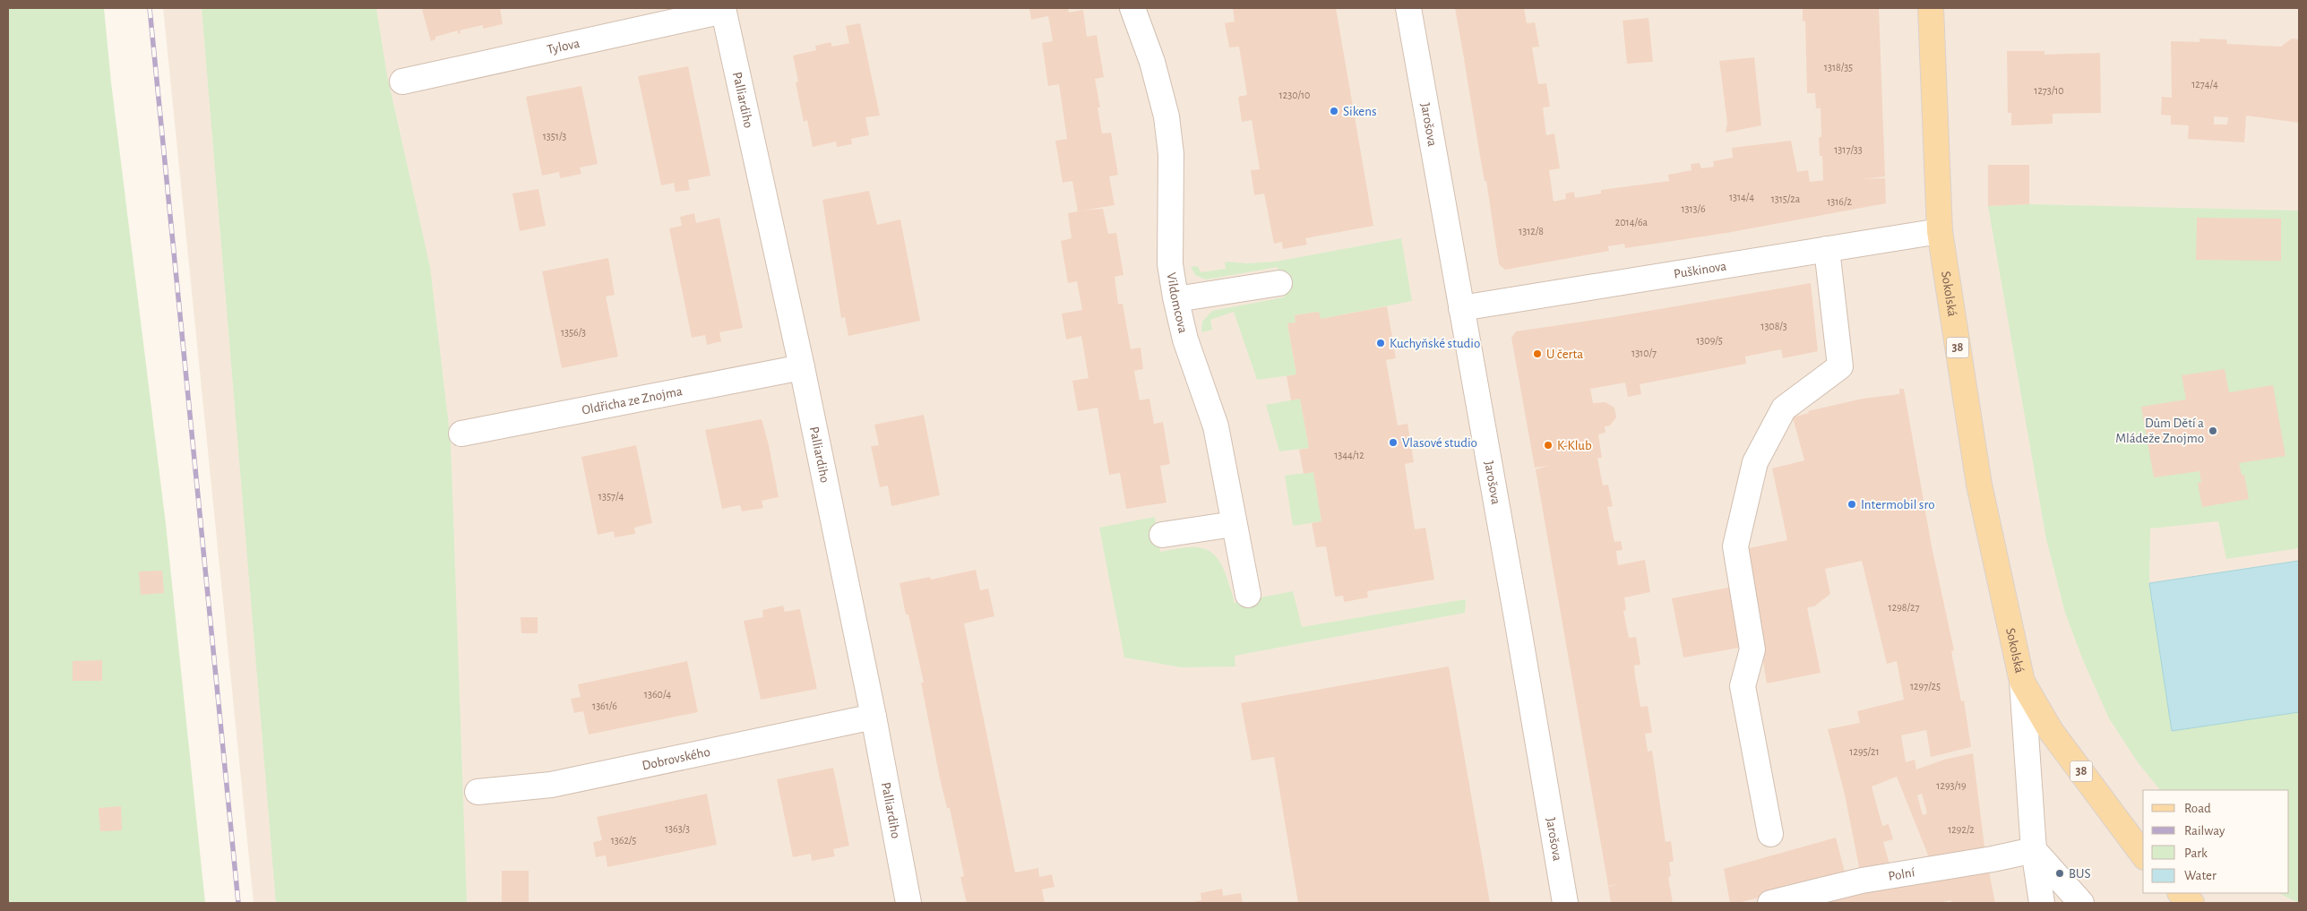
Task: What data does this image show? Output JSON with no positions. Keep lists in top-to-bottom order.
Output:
{
  "streets": {
    "main road": ["Sokolská", "38"],
    "street": [
      "Tylova",
      "Palliardiho",
      "Jarošova",
      "Puškinova",
      "Vildomcova",
      "Oldřicha ze Znojma",
      "Dobrovského",
      "Polní"
    ]
  },
  "crossings": [
    ["Tylova", "Palliardiho"],
    ["Palliardiho", "Oldřicha ze Znojma"],
    ["Palliardiho", "Dobrovského"],
    ["Jarošova", "Puškinova"],
    ["Puškinova", "Sokolská"],
    ["Sokolská", "38"]
  ],
  "places": [
    "Sikens",
    "Kuchyňské studio",
    "U čerta",
    "Dům Dětí a Mládeže Znojmo",
    "Vlasové studio",
    "K-Klub",
    "Intermobil sro",
    "BUS"
  ],
  "house_numbers": [
    "1318/35",
    "1274/4",
    "1273/10",
    "1230/10",
    "1351/3",
    "1317/33",
    "1314/4",
    "1315/2a",
    "1316/2",
    "1313/6",
    "2014/6a",
    "1312/8",
    "1308/3",
    "1356/3",
    "1309/5",
    "1310/7",
    "1344/12",
    "1357/4",
    "1298/27",
    "1297/25",
    "1360/4",
    "1361/6",
    "1295/21",
    "1293/19",
    "1363/3",
    "1292/2",
    "1362/5"
  ],
  "legend": [
    "Road",
    "Railway",
    "Park",
    "Water"
  ]
}
